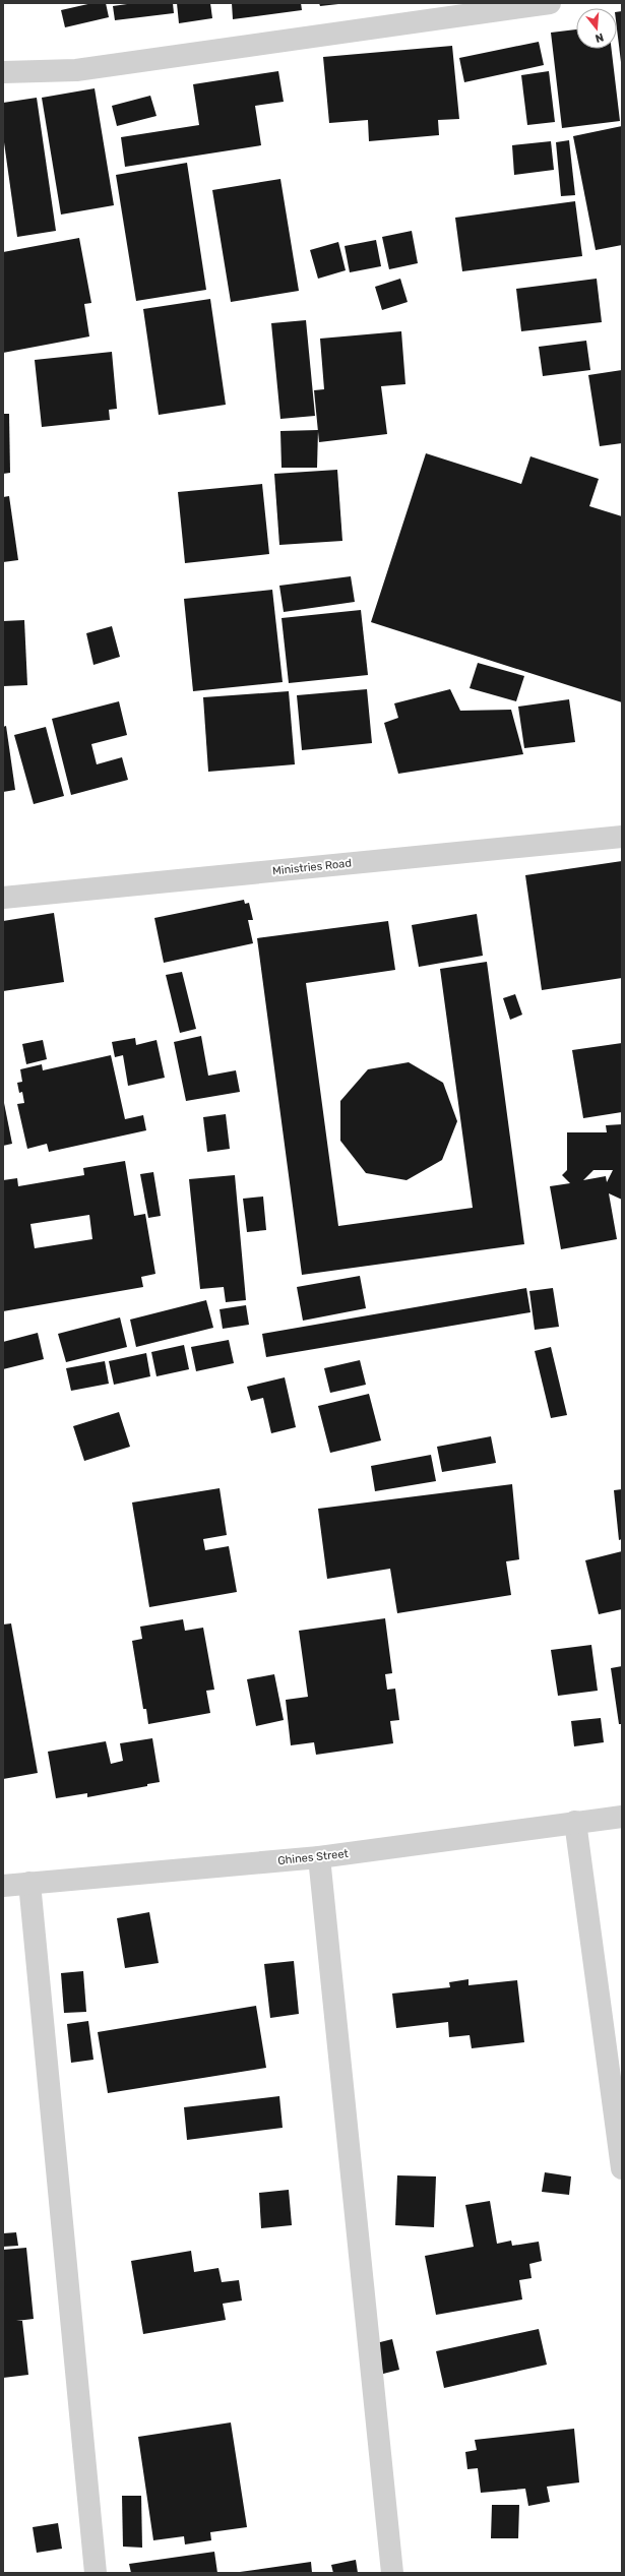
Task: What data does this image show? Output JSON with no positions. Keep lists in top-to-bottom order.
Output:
{
  "streets": {
    "street": ["Ministries Road", "Ghines Street"]
  },
  "north": "bottom"
}
